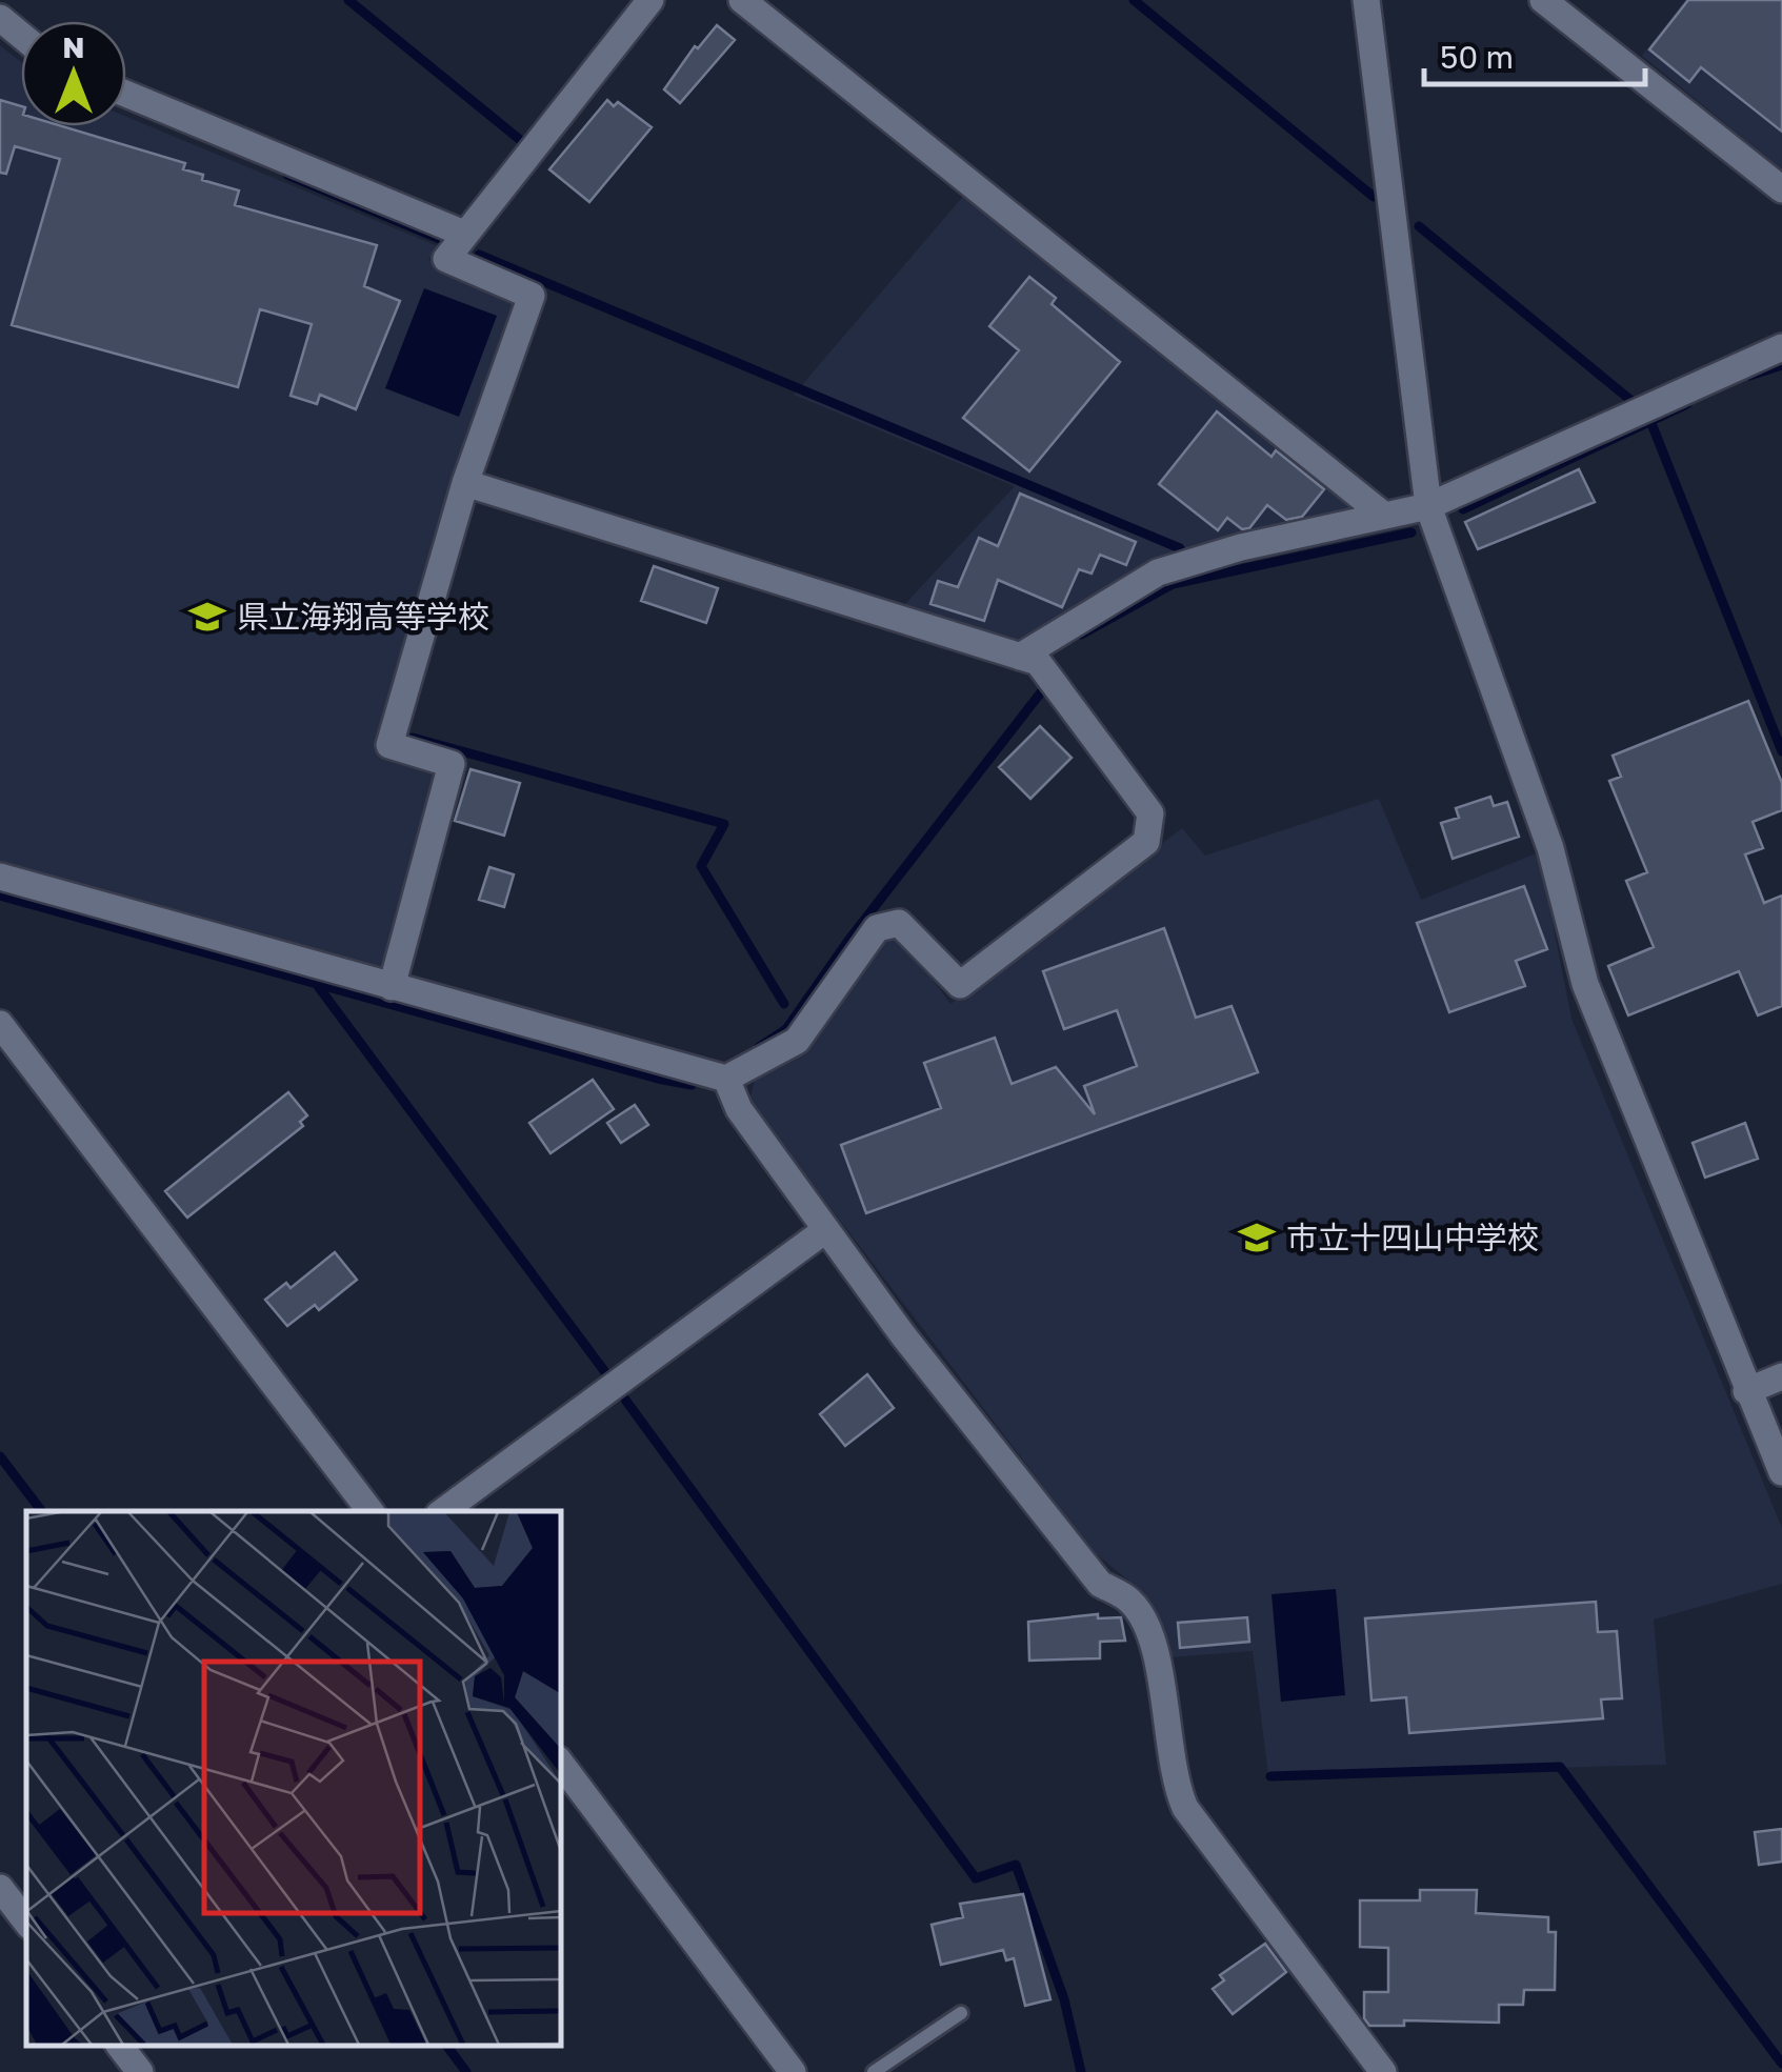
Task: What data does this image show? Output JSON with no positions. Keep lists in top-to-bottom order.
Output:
{
  "places": {
    "school or university": ["県立海翔高等学校", "市立十四山中学校"]
  },
  "scale_bar": "50 m",
  "north": "top"
}
